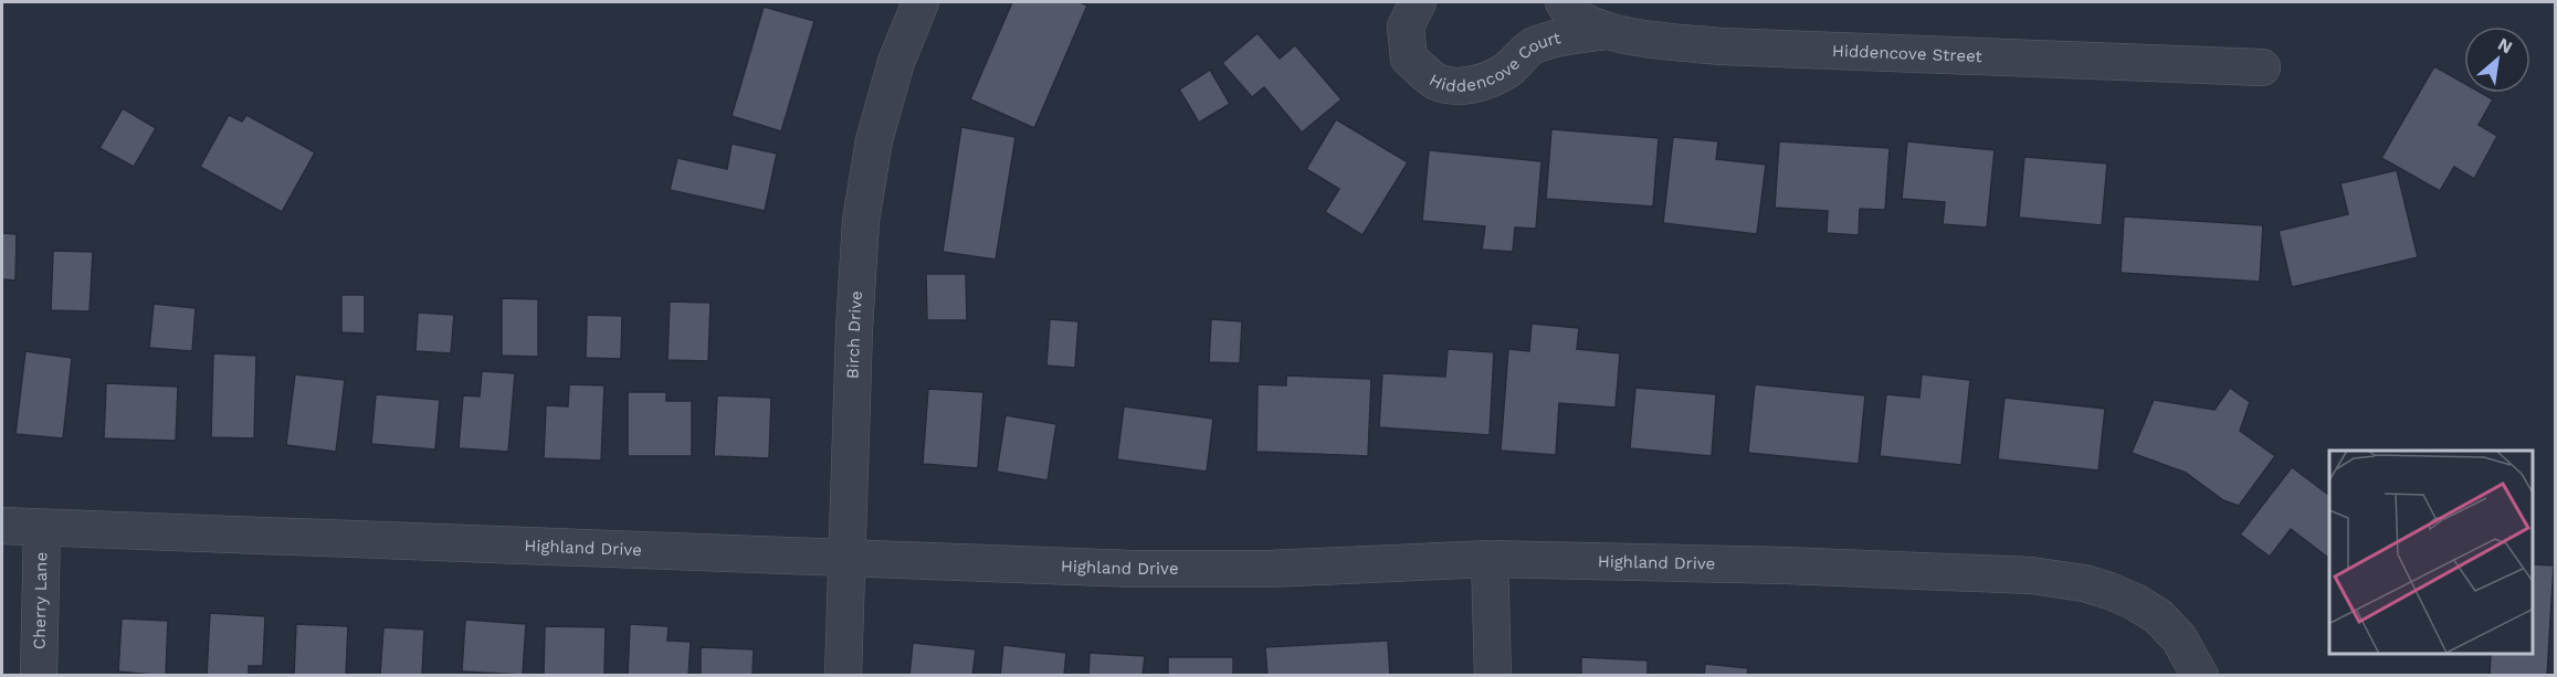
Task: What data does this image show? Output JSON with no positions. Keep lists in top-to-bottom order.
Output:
{
  "streets": {
    "street": [
      "Hiddencove Street",
      "Hiddencove Court",
      "Birch Drive",
      "Highland Drive",
      "Cherry Lane"
    ]
  },
  "crossings": [
    ["Hiddencove Street", "Hiddencove Court"],
    ["Birch Drive", "Highland Drive"],
    ["Highland Drive", "Cherry Lane"]
  ],
  "north": "top right"
}
